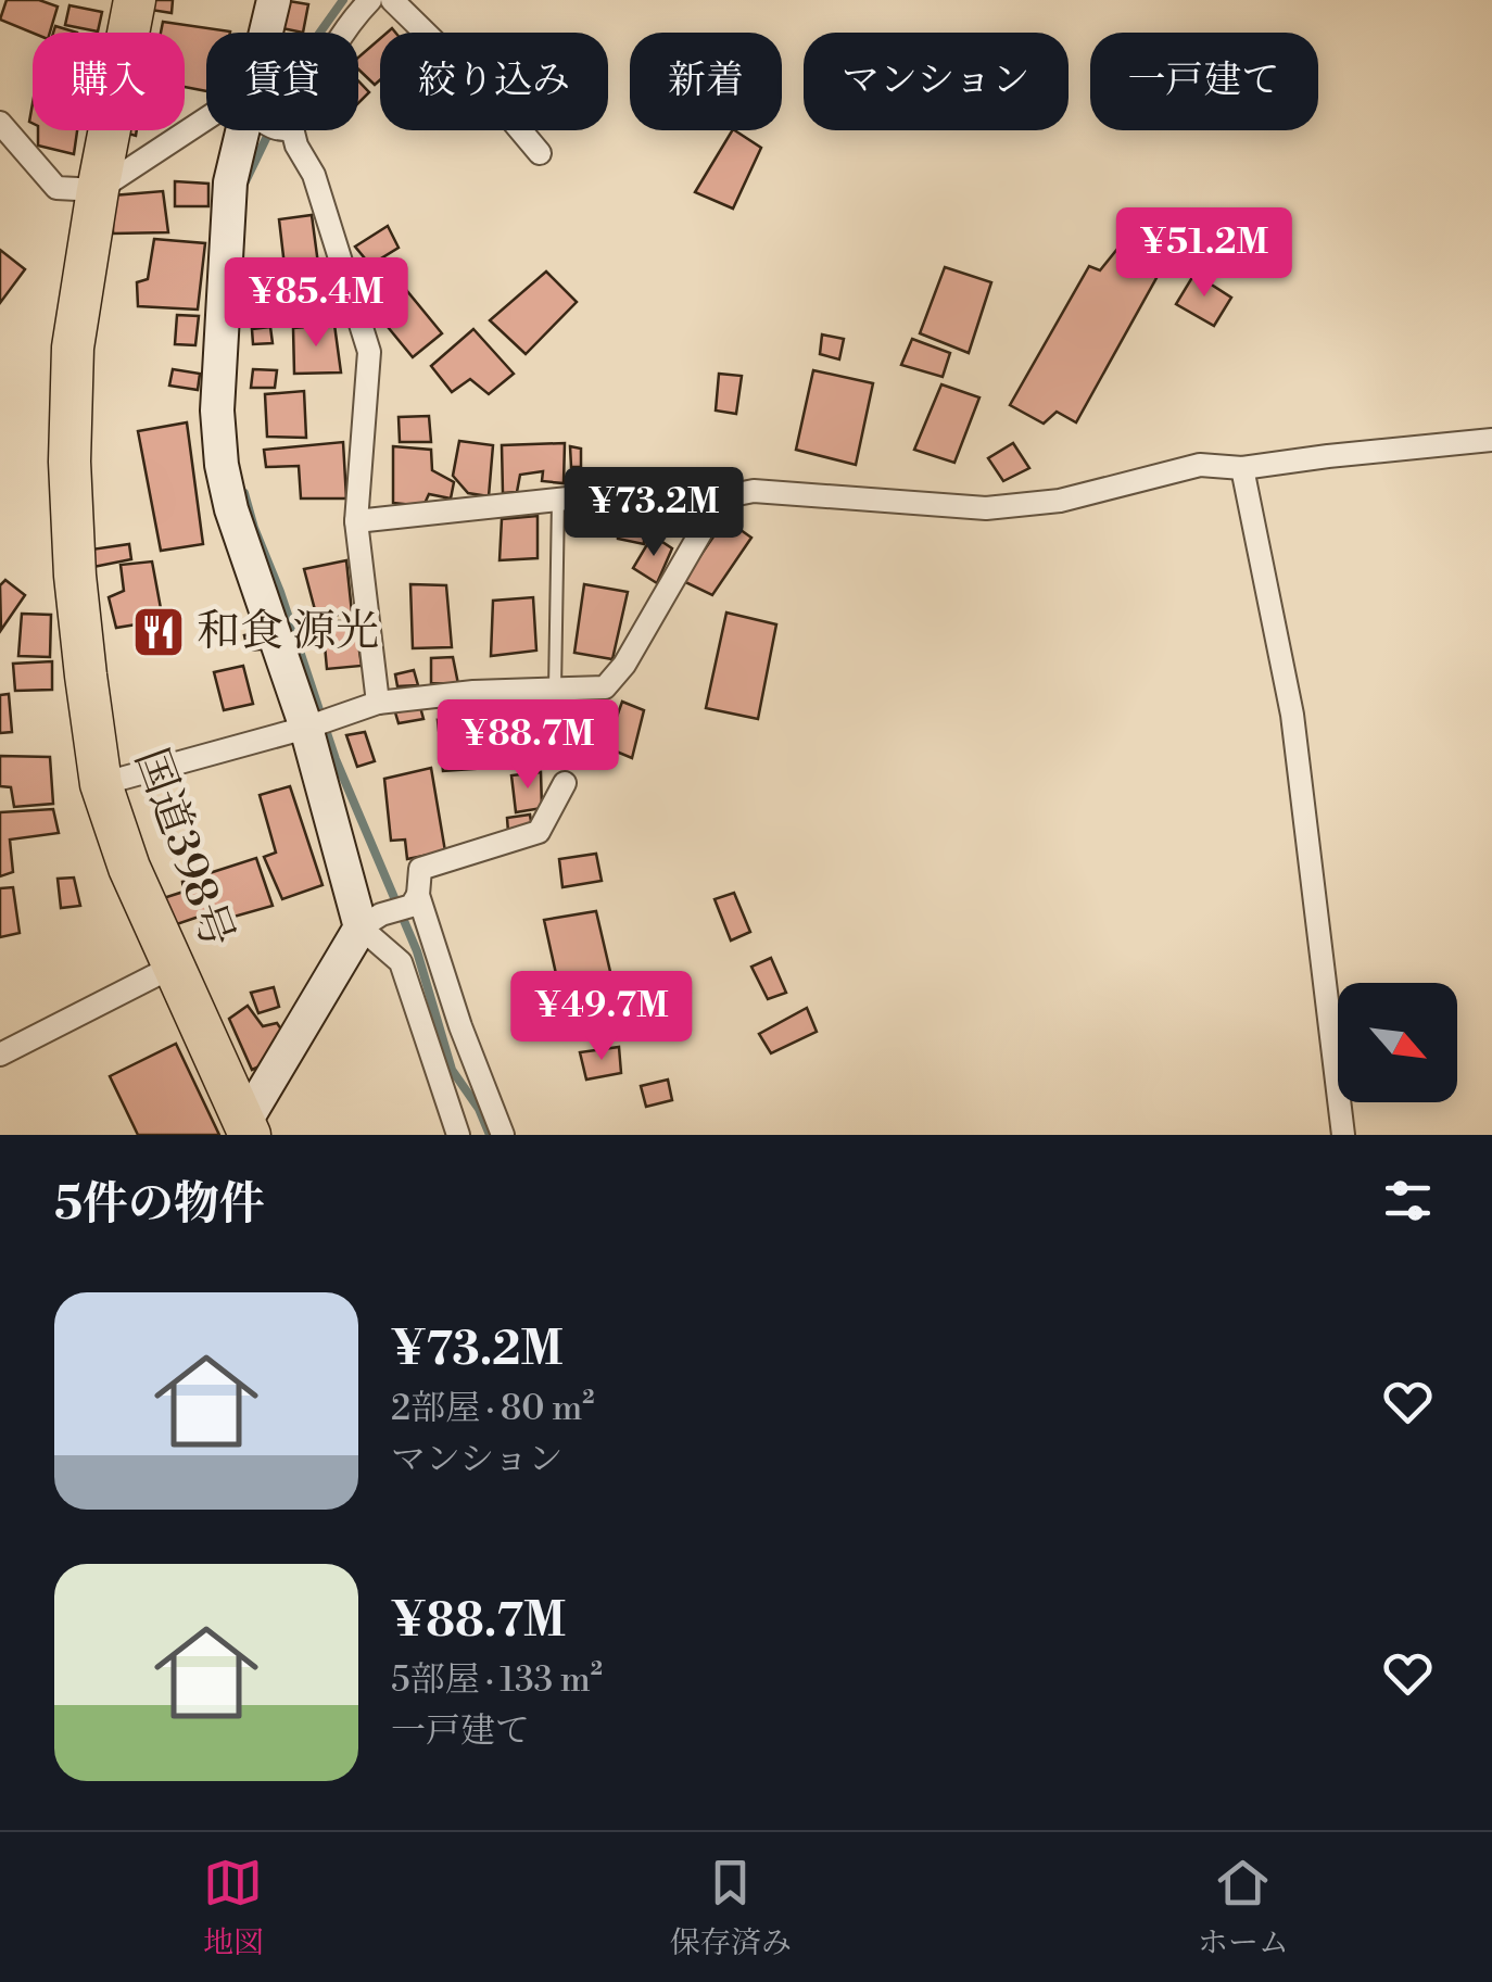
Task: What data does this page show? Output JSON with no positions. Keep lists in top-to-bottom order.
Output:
{
  "streets": {
    "highway": ["国道398号"]
  },
  "places": {
    "restaurant": ["和食 源光"]
  },
  "north": "bottom right",
  "page": {
    "chip": [
      "購入",
      "賃貸",
      "絞り込み",
      "新着",
      "マンション",
      "一戸建て"
    ],
    "price": [
      "¥51.2M",
      "¥85.4M",
      "¥73.2M",
      "¥88.7M",
      "¥49.7M"
    ],
    "heading": "5件の物件",
    "list": [
      {
        "name": "¥73.2M",
        "note": "2部屋 · 80 m² · マンション"
      },
      {
        "name": "¥88.7M",
        "note": "5部屋 · 133 m² · 一戸建て"
      }
    ],
    "tabs": ["地図", "保存済み", "ホーム"]
  }
}
